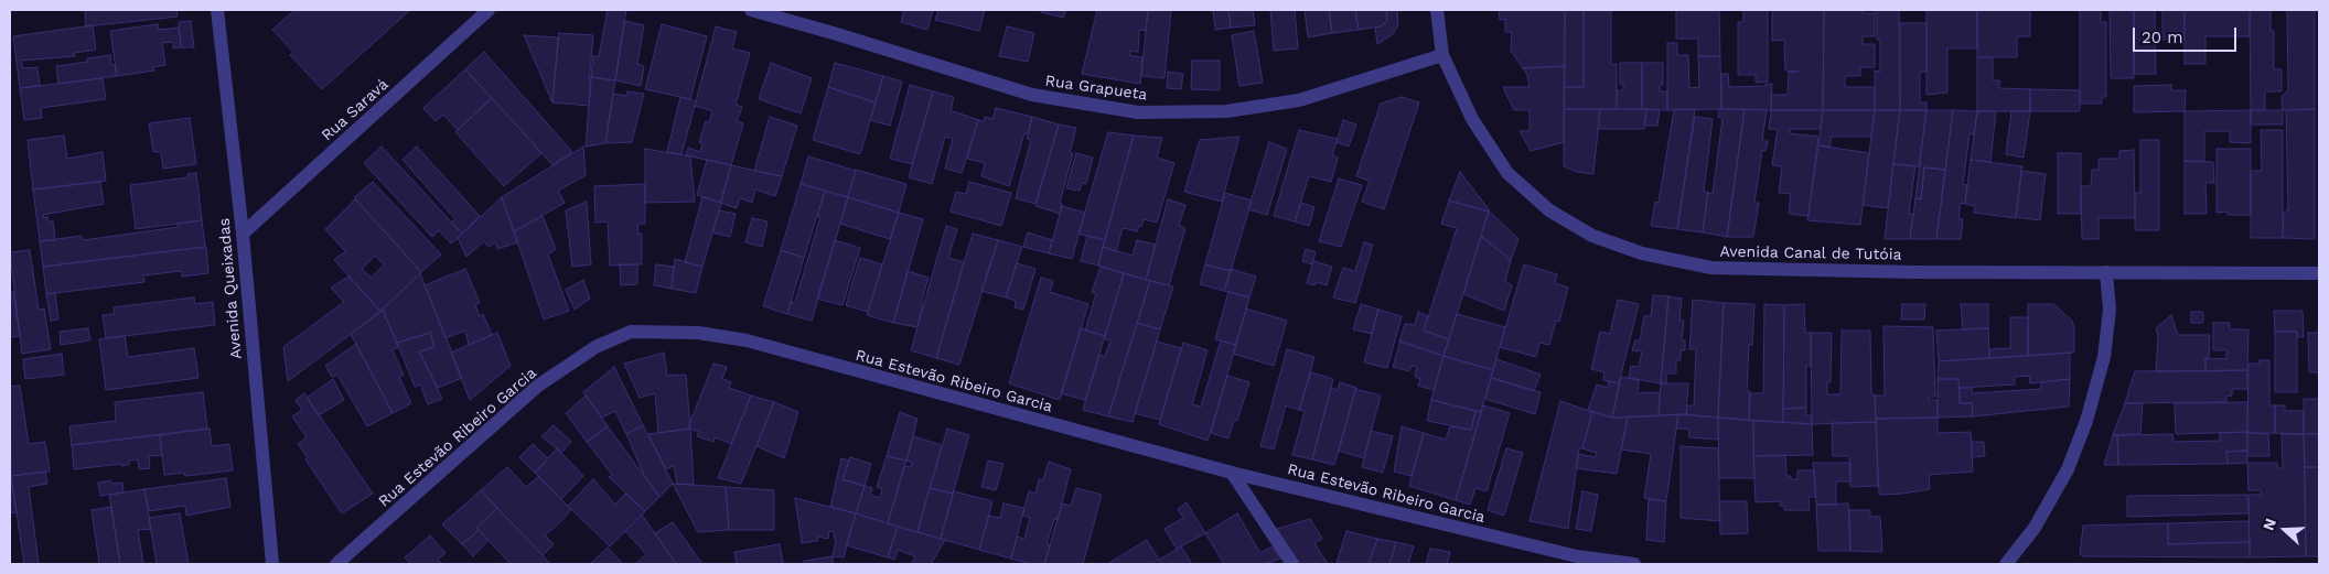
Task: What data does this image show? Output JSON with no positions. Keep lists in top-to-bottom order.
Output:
{
  "streets": {
    "street": [
      "Rua Grapueta",
      "Rua Saravá",
      "Avenida Canal de Tutóia",
      "Avenida Queixadas",
      "Rua Estevão Ribeiro Garcia"
    ]
  },
  "crossings": [
    ["Rua Grapueta", "Avenida Canal de Tutóia"],
    ["Rua Saravá", "Avenida Queixadas"]
  ],
  "scale_bar": "20 m",
  "north": "left"
}
